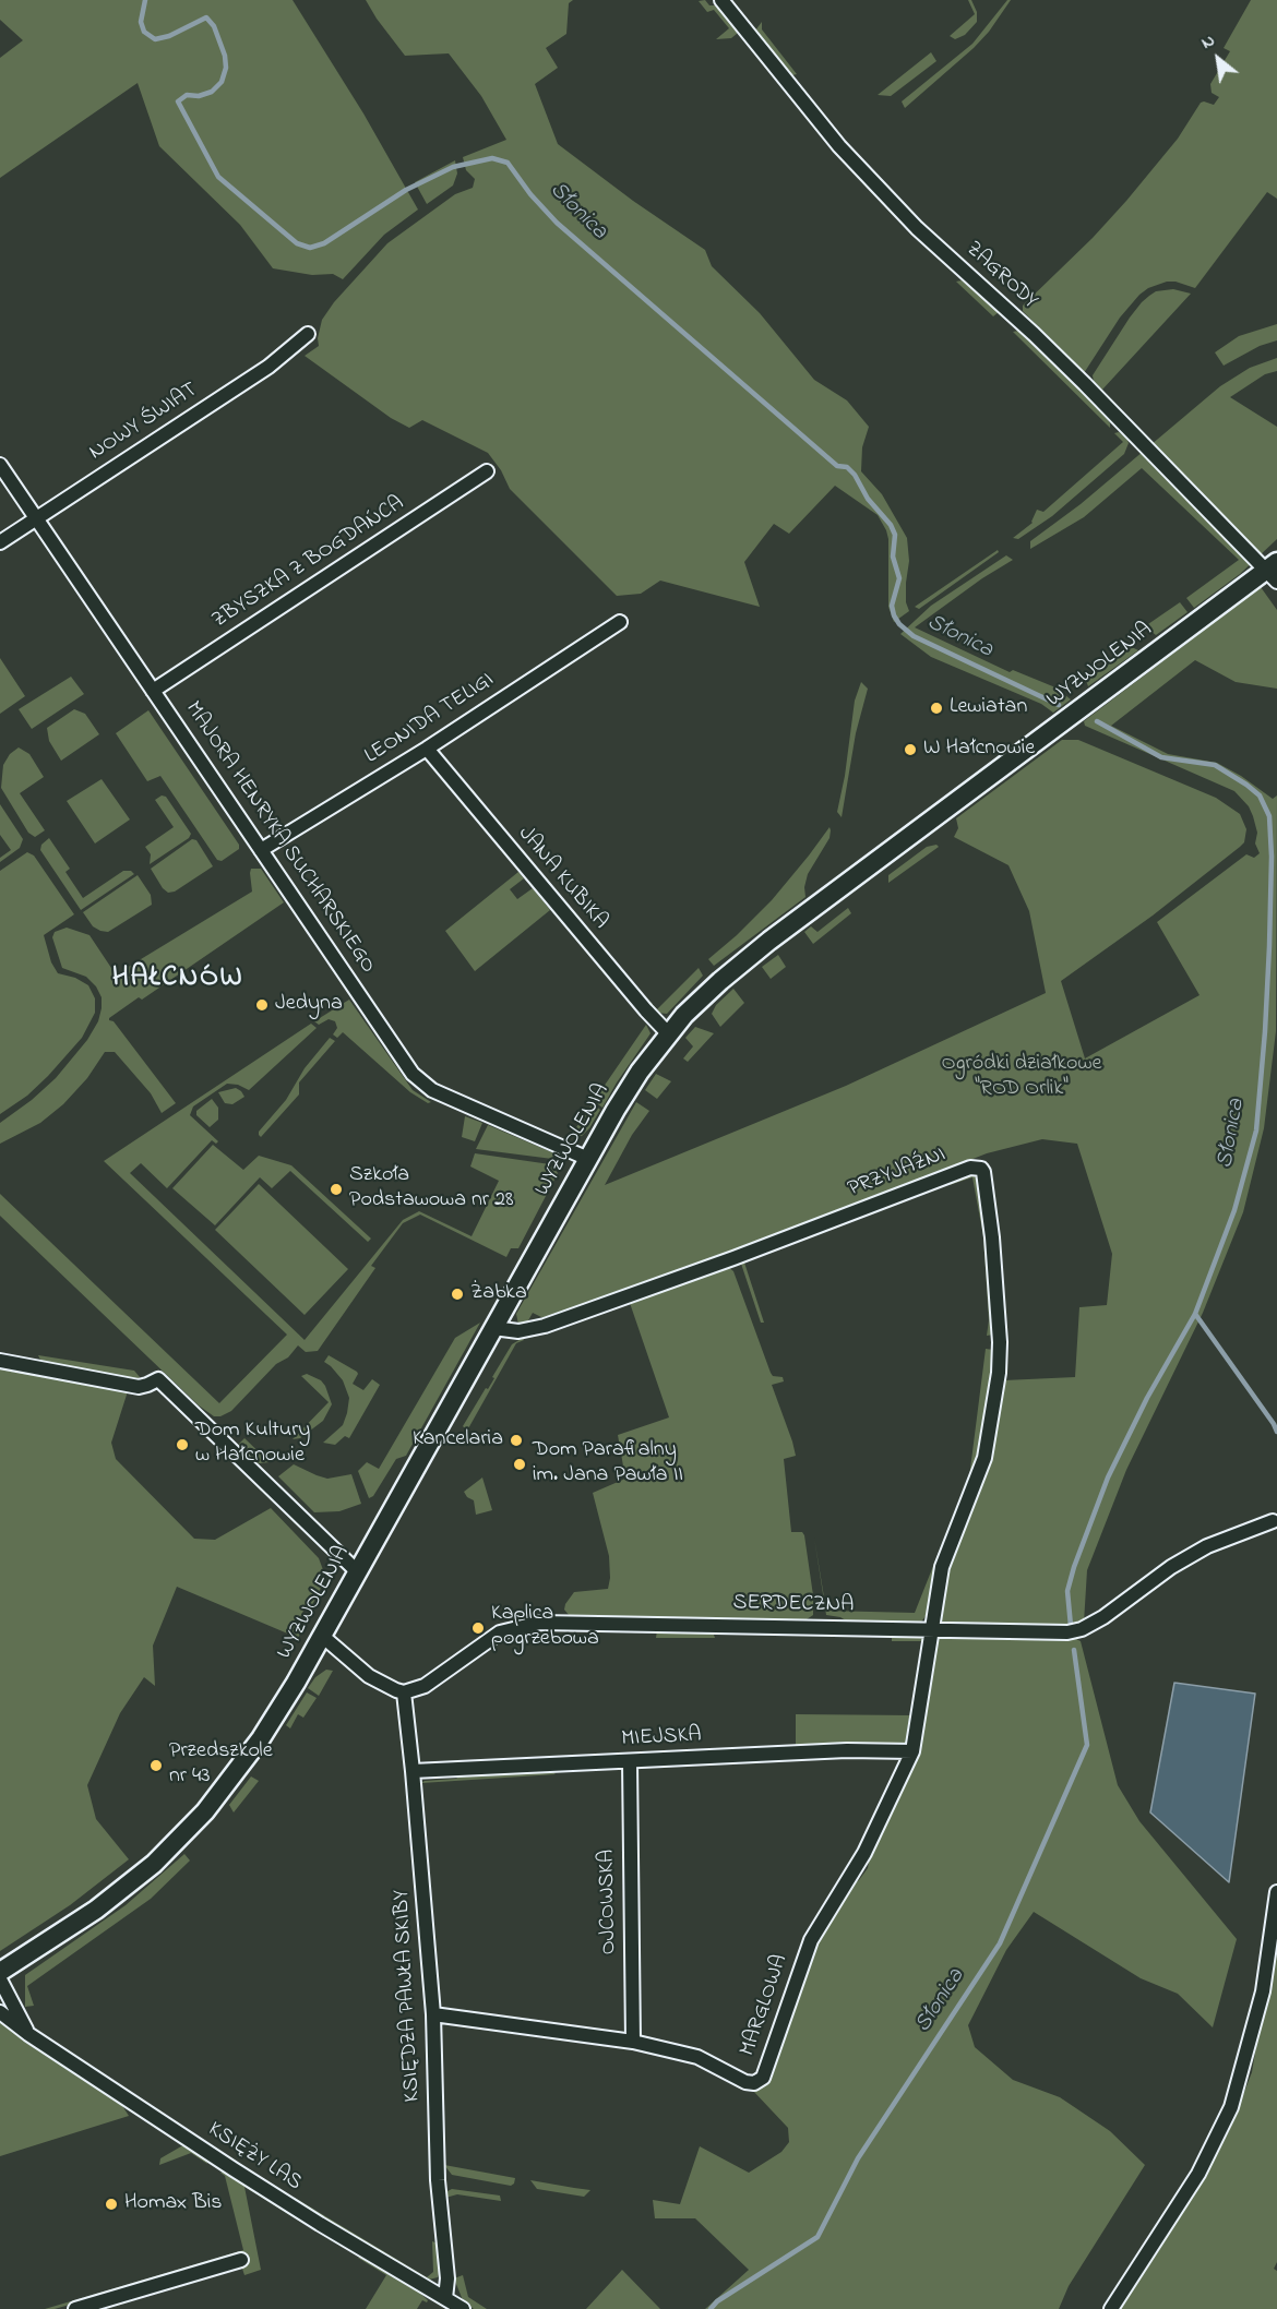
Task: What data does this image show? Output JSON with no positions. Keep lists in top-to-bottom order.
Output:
{
  "streets": {
    "street": [
      "ZAGRODY",
      "NOWY ŚWIAT",
      "ZBYSZKA Z BOGDAŃCA",
      "WYZWOLENIA",
      "LEONIDA TELIGI",
      "MAJORA HENRYKA SUCHARSKIEGO",
      "JANA KUBIKA",
      "PRZYJAŹNI",
      "SERDECZNA",
      "MIEJSKA",
      "OJCOWSKA",
      "KSIĘDZA PAWŁA SKIBY",
      "MARGLOWA",
      "KSIĘŻY LAS"
    ]
  },
  "crossings": [
    ["ZAGRODY", "WYZWOLENIA"],
    ["NOWY ŚWIAT", "MAJORA HENRYKA SUCHARSKIEGO"],
    ["ZBYSZKA Z BOGDAŃCA", "MAJORA HENRYKA SUCHARSKIEGO"],
    ["WYZWOLENIA", "MAJORA HENRYKA SUCHARSKIEGO"],
    ["WYZWOLENIA", "JANA KUBIKA"],
    ["WYZWOLENIA", "PRZYJAŹNI"],
    ["LEONIDA TELIGI", "MAJORA HENRYKA SUCHARSKIEGO"],
    ["LEONIDA TELIGI", "JANA KUBIKA"],
    ["PRZYJAŹNI", "SERDECZNA"],
    ["SERDECZNA", "KSIĘDZA PAWŁA SKIBY"],
    ["MIEJSKA", "OJCOWSKA"],
    ["MIEJSKA", "KSIĘDZA PAWŁA SKIBY"],
    ["MIEJSKA", "MARGLOWA"],
    ["OJCOWSKA", "MARGLOWA"],
    ["KSIĘDZA PAWŁA SKIBY", "MARGLOWA"],
    ["KSIĘDZA PAWŁA SKIBY", "KSIĘŻY LAS"]
  ],
  "districts": ["HAŁCNÓW"],
  "water": ["Słonica"],
  "parks": ["Ogródki działkowe \"ROD Orlik\""],
  "places": [
    "Lewiatan",
    "W Hałcnowie",
    "Jedyna",
    "Szkoła Podstawowa nr 28",
    "Żabka",
    "Kancelaria",
    "Dom Kultury w Hałcnowie",
    "Dom Parafialny im. Jana Pawła II",
    "Kaplica pogrzebowa",
    "Przedszkole nr 43",
    "Homax Bis"
  ],
  "north": "top left"
}
